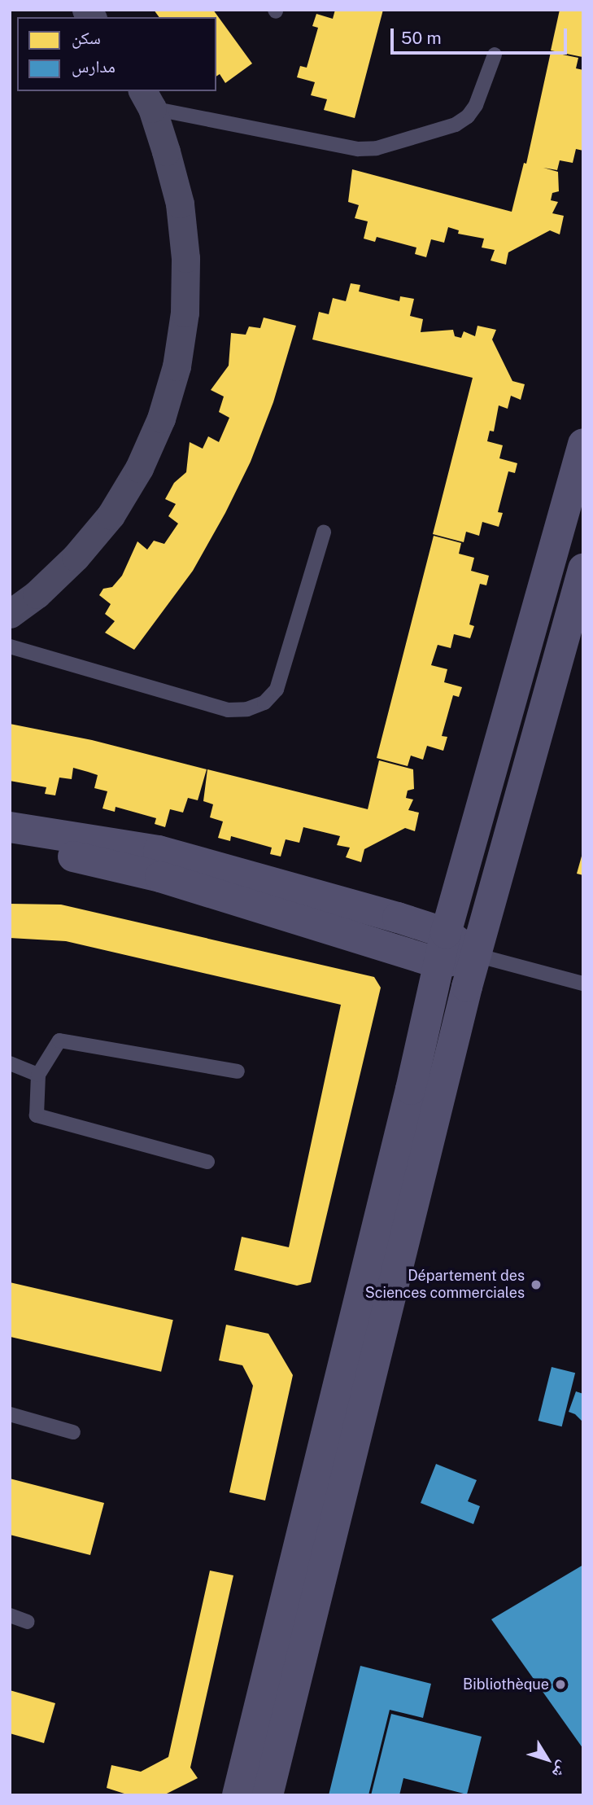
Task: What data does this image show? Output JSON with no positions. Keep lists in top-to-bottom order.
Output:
{
  "places": ["Département des Sciences commerciales", "Bibliothèque"],
  "legend": ["سكن", "مدارس"],
  "scale_bar": "50 m",
  "north": "bottom right"
}
